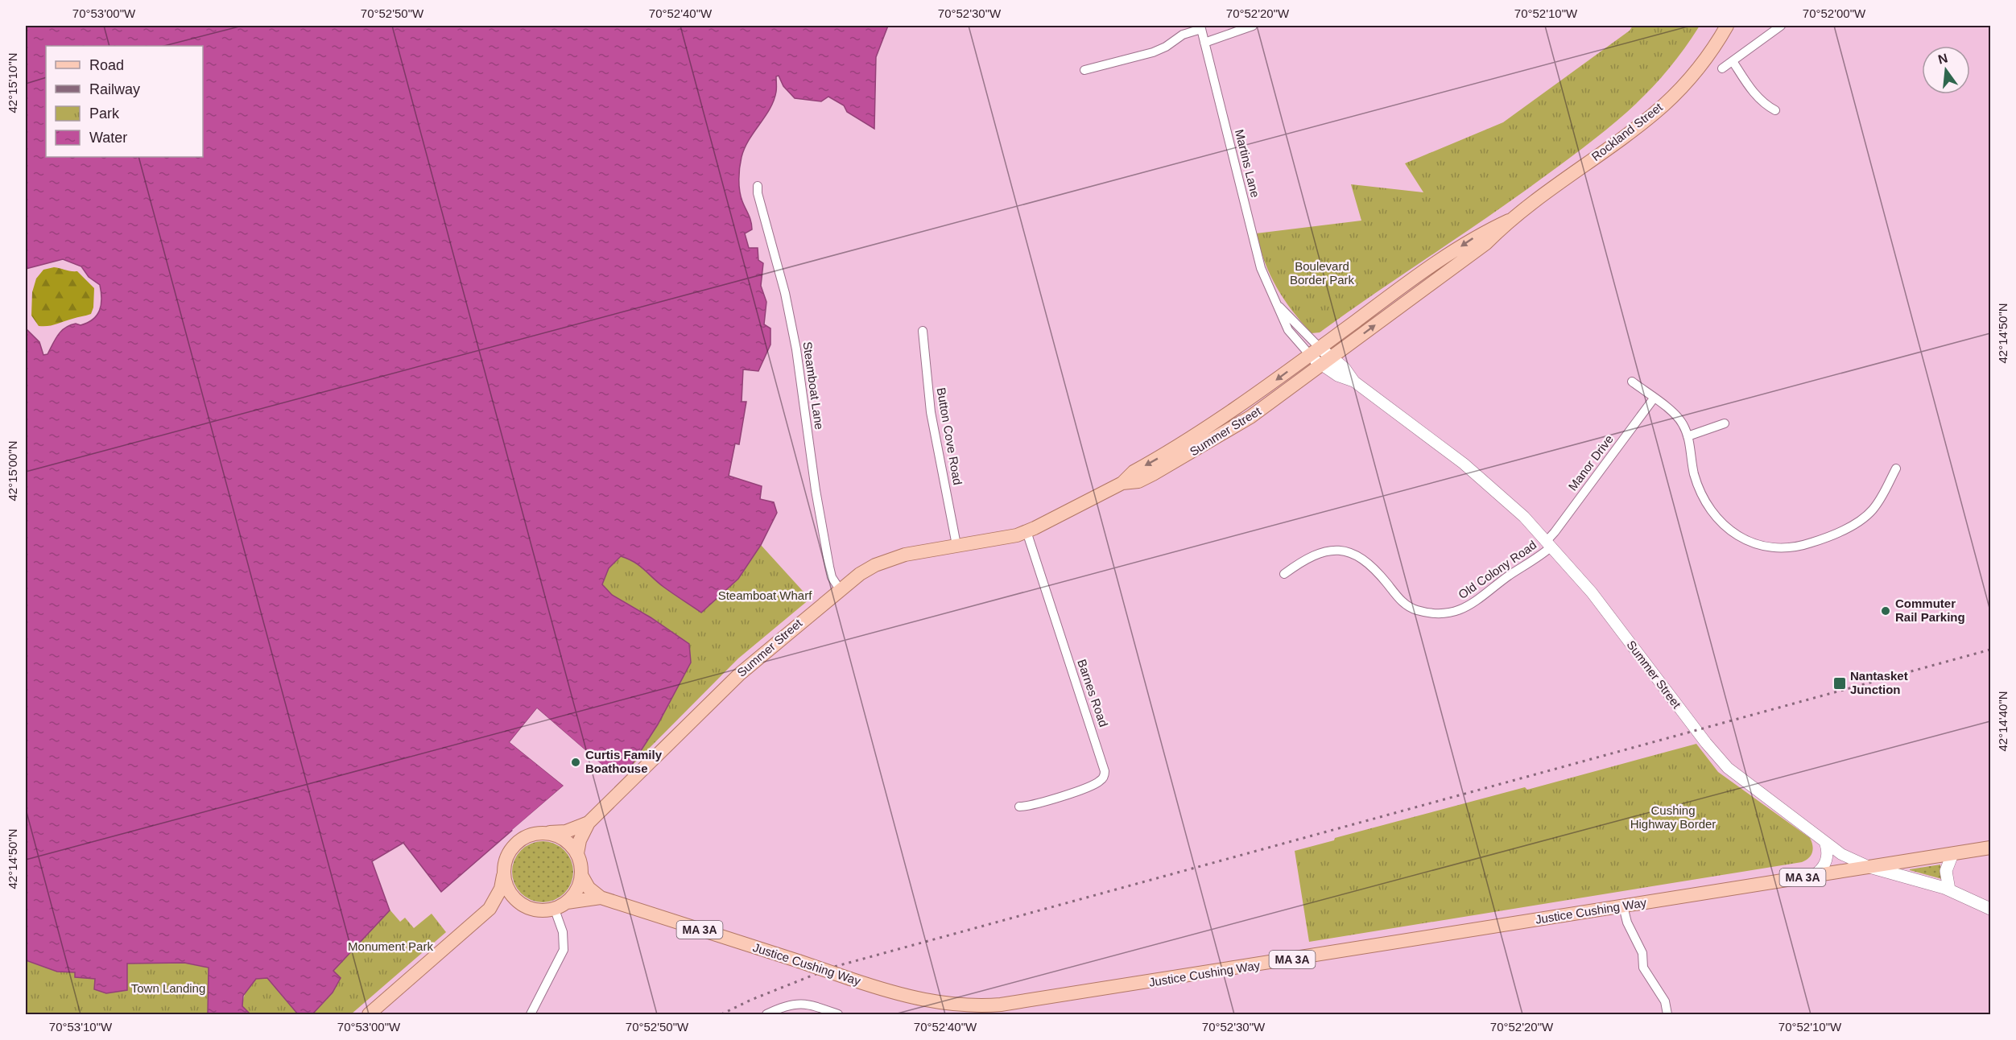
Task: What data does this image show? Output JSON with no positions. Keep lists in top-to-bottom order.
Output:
{
  "streets": {
    "main road": [
      "Rockland Street",
      "Summer Street",
      "MA 3A",
      "Justice Cushing Way"
    ],
    "street": [
      "Martins Lane",
      "Steamboat Lane",
      "Button Cove Road",
      "Manor Drive",
      "Old Colony Road",
      "Barnes Road"
    ]
  },
  "crossings": [
    ["Rockland Street", "Martins Lane"],
    ["Rockland Street", "Summer Street"],
    ["Martins Lane", "Summer Street"],
    ["Steamboat Lane", "Summer Street"],
    ["Summer Street", "Button Cove Road"],
    ["Summer Street", "Manor Drive"],
    ["Summer Street", "Old Colony Road"],
    ["Summer Street", "Barnes Road"],
    ["Summer Street", "MA 3A"],
    ["Summer Street", "Justice Cushing Way"],
    ["Manor Drive", "Old Colony Road"],
    ["MA 3A", "Justice Cushing Way"]
  ],
  "parks": [
    "Boulevard Border Park",
    "Steamboat Wharf",
    "Cushing Highway Border",
    "Monument Park",
    "Town Landing"
  ],
  "places": {
    "other": ["Commuter Rail Parking", "Curtis Family Boathouse"],
    "transit": ["Nantasket Junction"]
  },
  "legend": [
    "Road",
    "Railway",
    "Park",
    "Water"
  ],
  "north": "top",
  "coordinates": [
    "70°53'00\"W",
    "70°52'50\"W",
    "70°52'40\"W",
    "70°52'30\"W",
    "70°52'20\"W",
    "70°52'10\"W",
    "70°52'00\"W",
    "42°15'10\"N",
    "42°14'50\"N",
    "42°15'00\"N",
    "42°14'40\"N",
    "70°53'10\"W"
  ]
}
